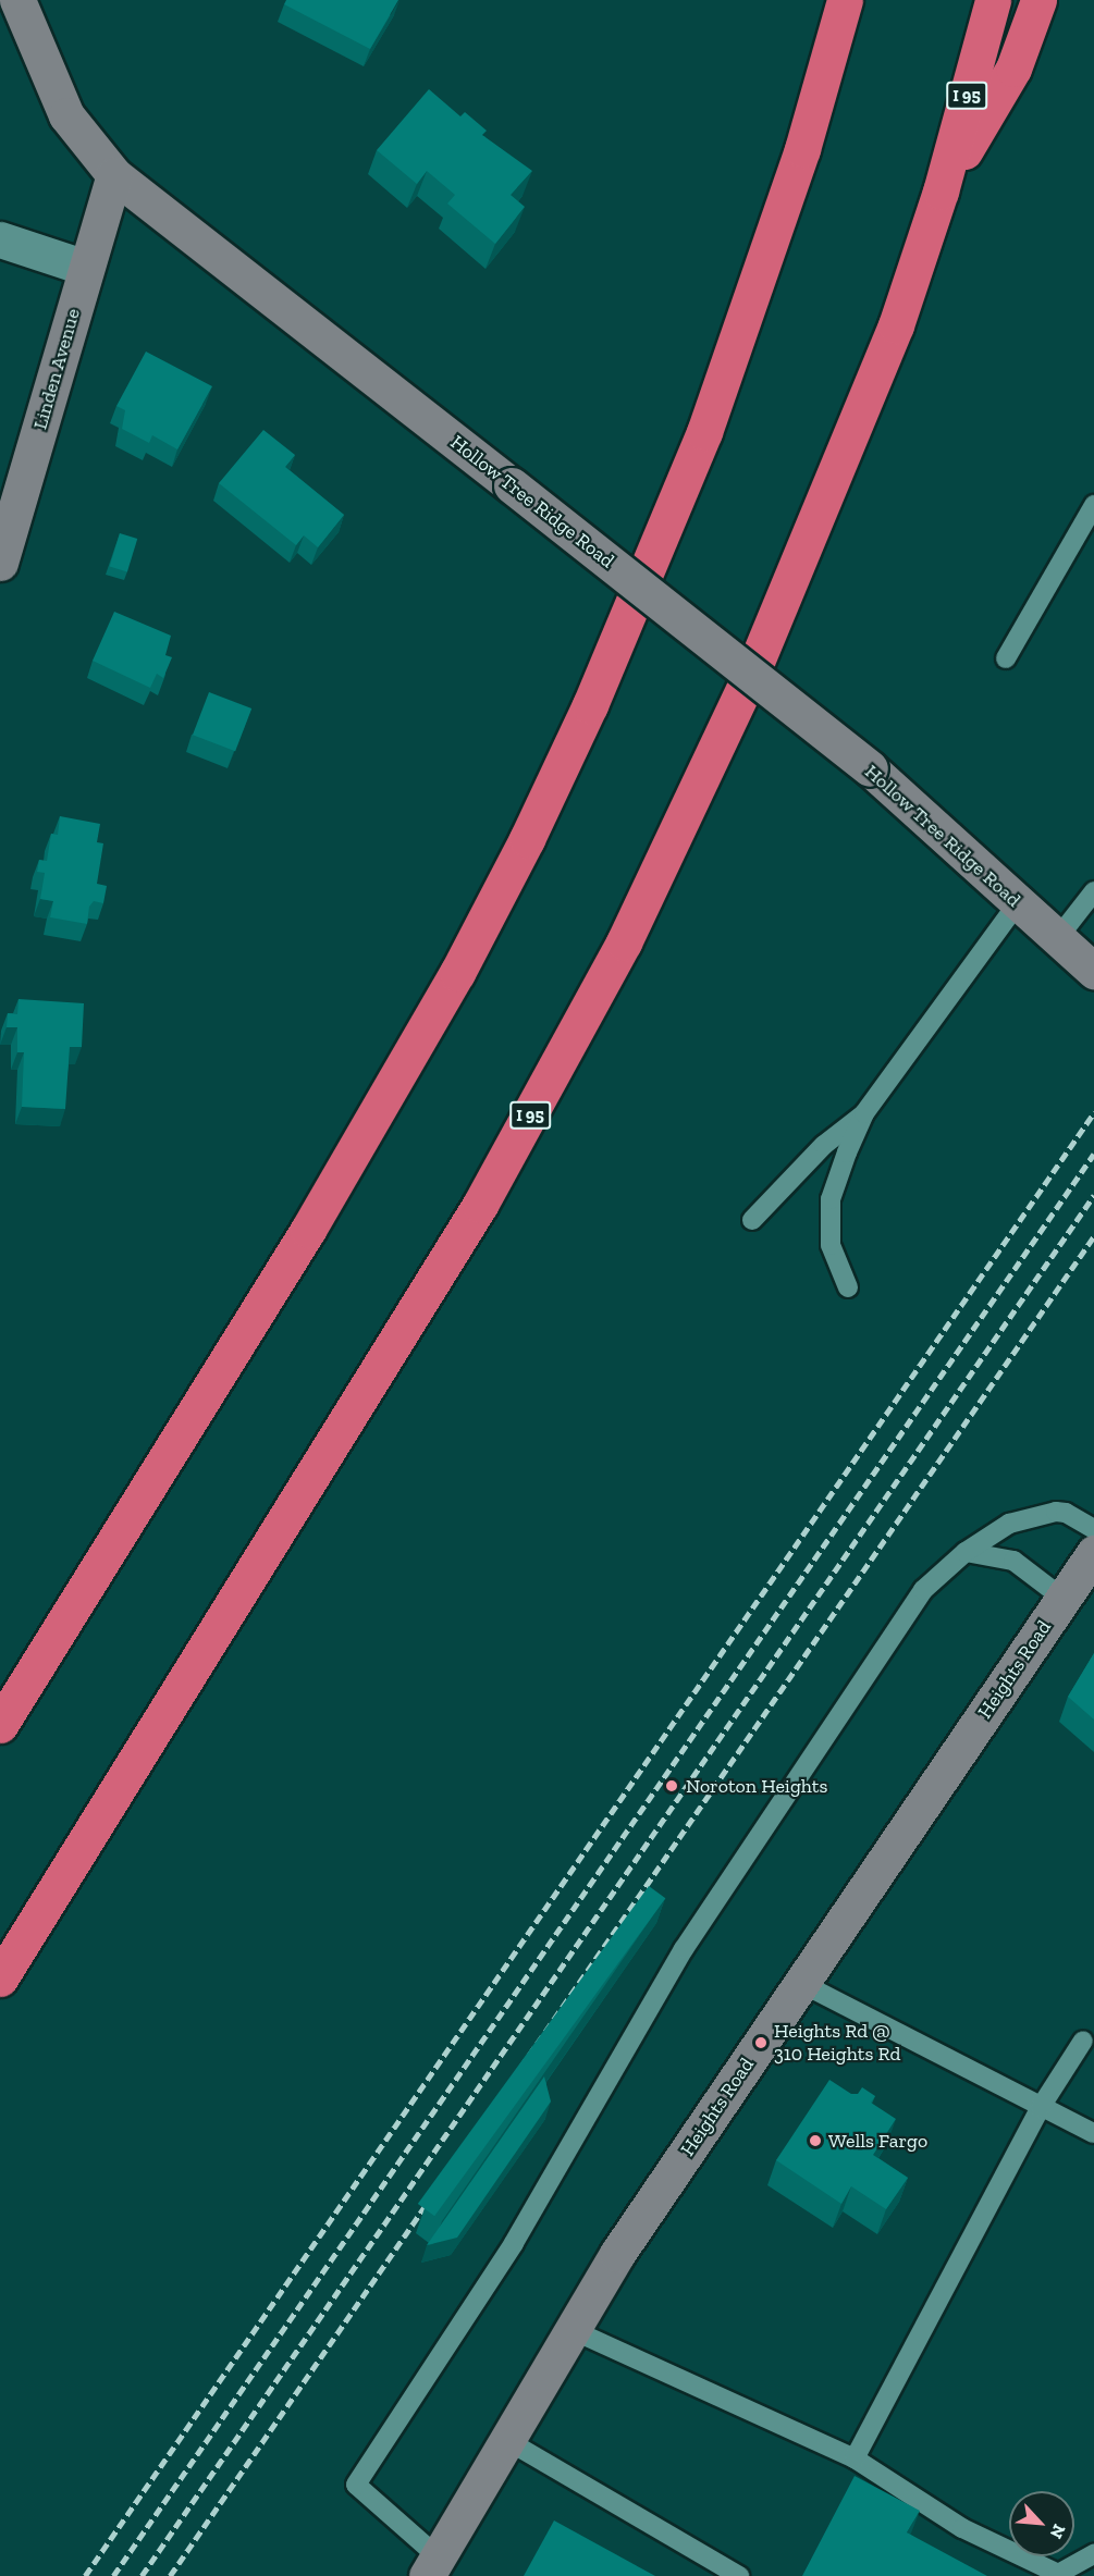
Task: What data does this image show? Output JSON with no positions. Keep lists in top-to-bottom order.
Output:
{
  "streets": {
    "highway": ["I 95"],
    "street": ["Linden Avenue", "Hollow Tree Ridge Road", "Heights Road"]
  },
  "crossings": [
    ["Linden Avenue", "Hollow Tree Ridge Road"]
  ],
  "places": ["Noroton Heights", "Heights Rd @ 310 Heights Rd", "Wells Fargo"],
  "north": "bottom right"
}
